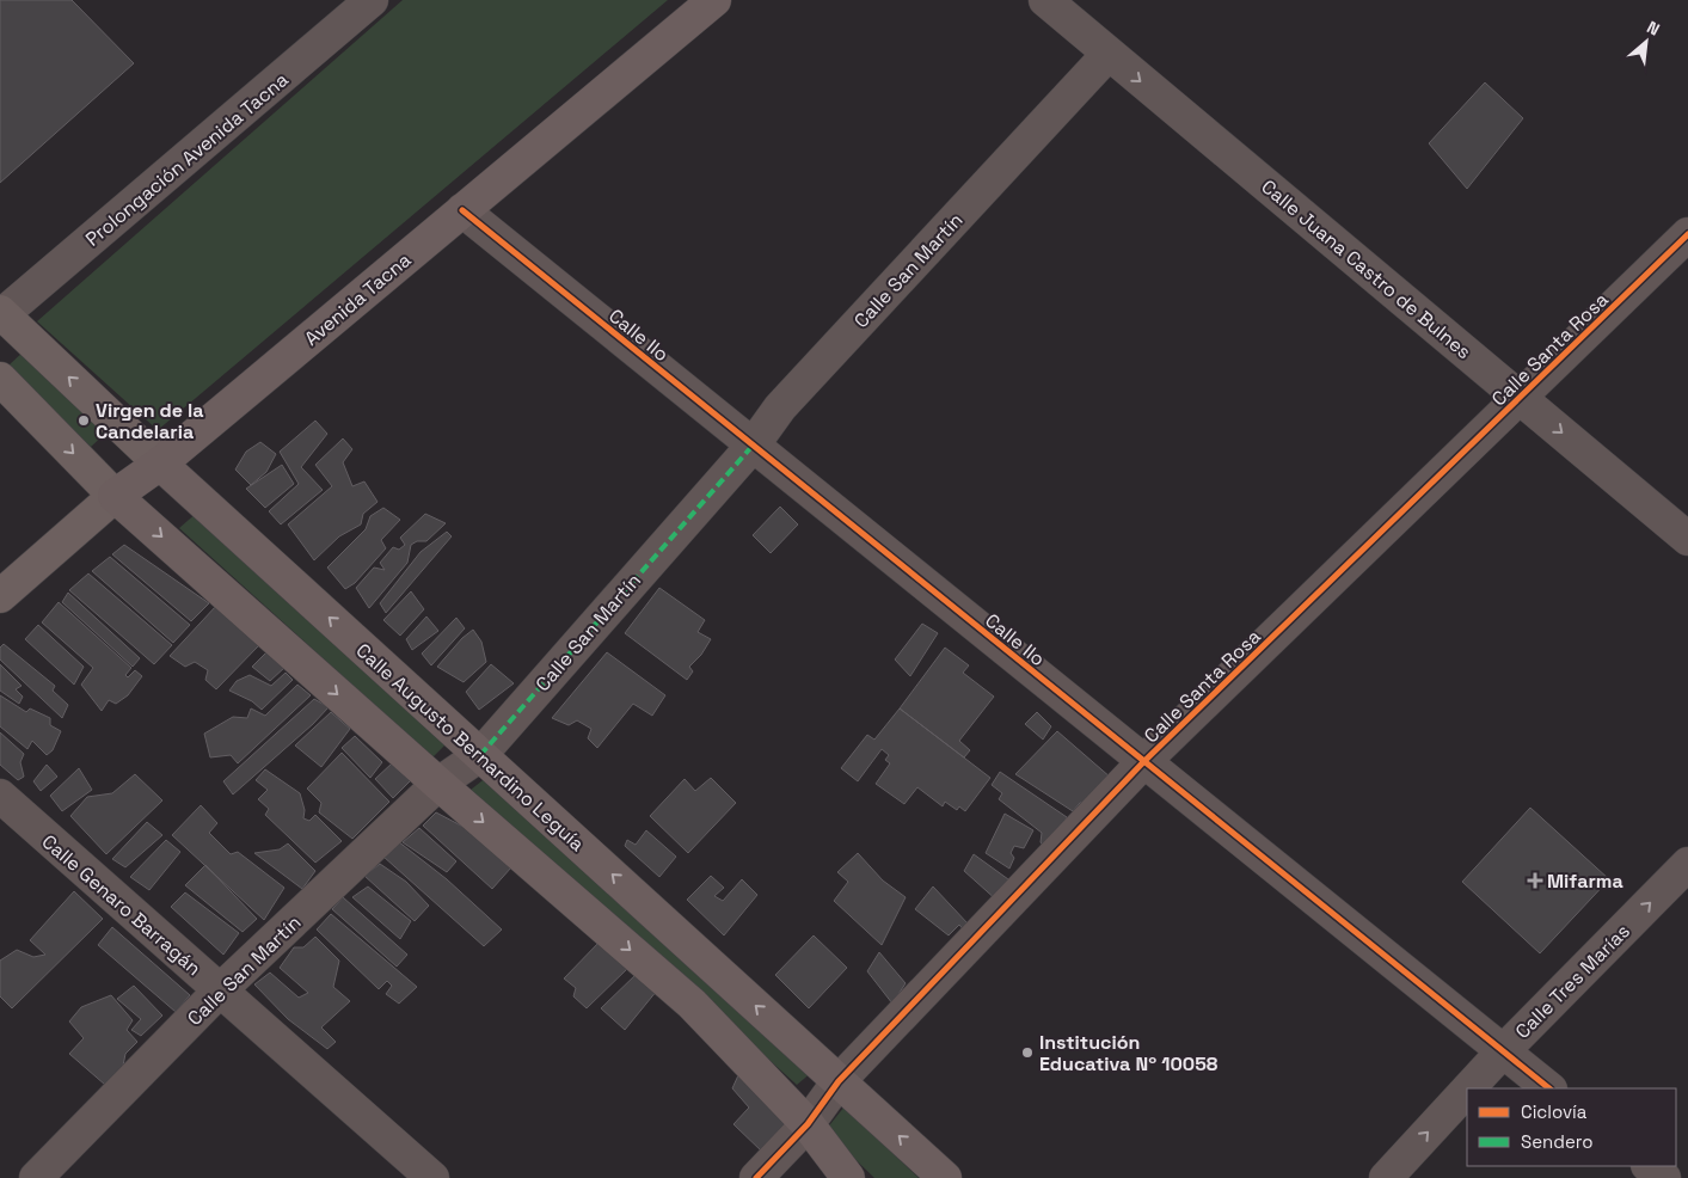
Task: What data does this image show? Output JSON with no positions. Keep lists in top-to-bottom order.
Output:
{
  "streets": {
    "main road": ["Avenida Tacna", "Calle Augusto Bernardino Leguía"],
    "street": [
      "Prolongación Avenida Tacna",
      "Calle Juana Castro de Bulnes",
      "Calle San Martín",
      "Calle Ilo",
      "Calle Santa Rosa",
      "Calle Genaro Barragán",
      "Calle Tres Marías"
    ]
  },
  "crossings": [
    ["Prolongación Avenida Tacna", "Calle Augusto Bernardino Leguía"],
    ["Calle Juana Castro de Bulnes", "Calle San Martín"],
    ["Calle Juana Castro de Bulnes", "Calle Santa Rosa"],
    ["Calle San Martín", "Calle Ilo"],
    ["Calle San Martín", "Calle Augusto Bernardino Leguía"],
    ["Calle San Martín", "Calle Genaro Barragán"],
    ["Avenida Tacna", "Calle Ilo"],
    ["Avenida Tacna", "Calle Augusto Bernardino Leguía"],
    ["Calle Ilo", "Calle Santa Rosa"],
    ["Calle Ilo", "Calle Tres Marías"],
    ["Calle Santa Rosa", "Calle Augusto Bernardino Leguía"]
  ],
  "one_way": ["Calle Juana Castro de Bulnes", "Calle Tres Marías"],
  "places": {
    "other": ["Virgen de la Candelaria", "Institución Educativa Nº 10058"],
    "health": ["Mifarma"]
  },
  "legend": ["Ciclovía", "Sendero"],
  "north": "top right"
}
